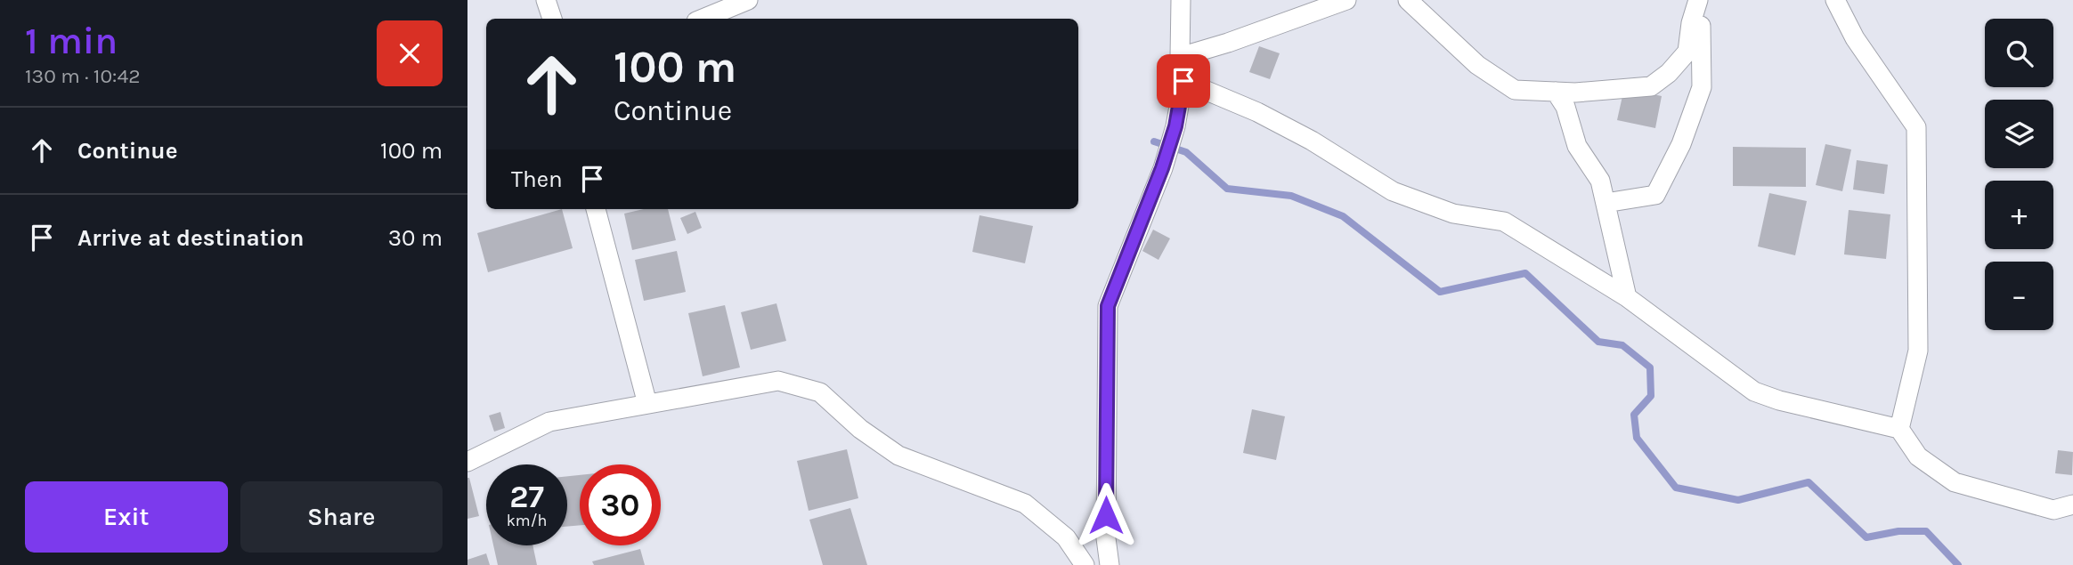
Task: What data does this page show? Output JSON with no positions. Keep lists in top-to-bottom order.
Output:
{
  "page": {
    "heading": ["1 min", "130 m · 10:42"],
    "map_buttons": ["+", "−"],
    "turn": ["100 m", "Continue"],
    "list": [
      {
        "name": "Continue",
        "value": "100 m"
      },
      {
        "name": "Arrive at destination",
        "value": "30 m"
      }
    ],
    "then": "Then",
    "speed": "27 km/h",
    "limit": "30",
    "buttons": ["Exit", "Share"]
  }
}
